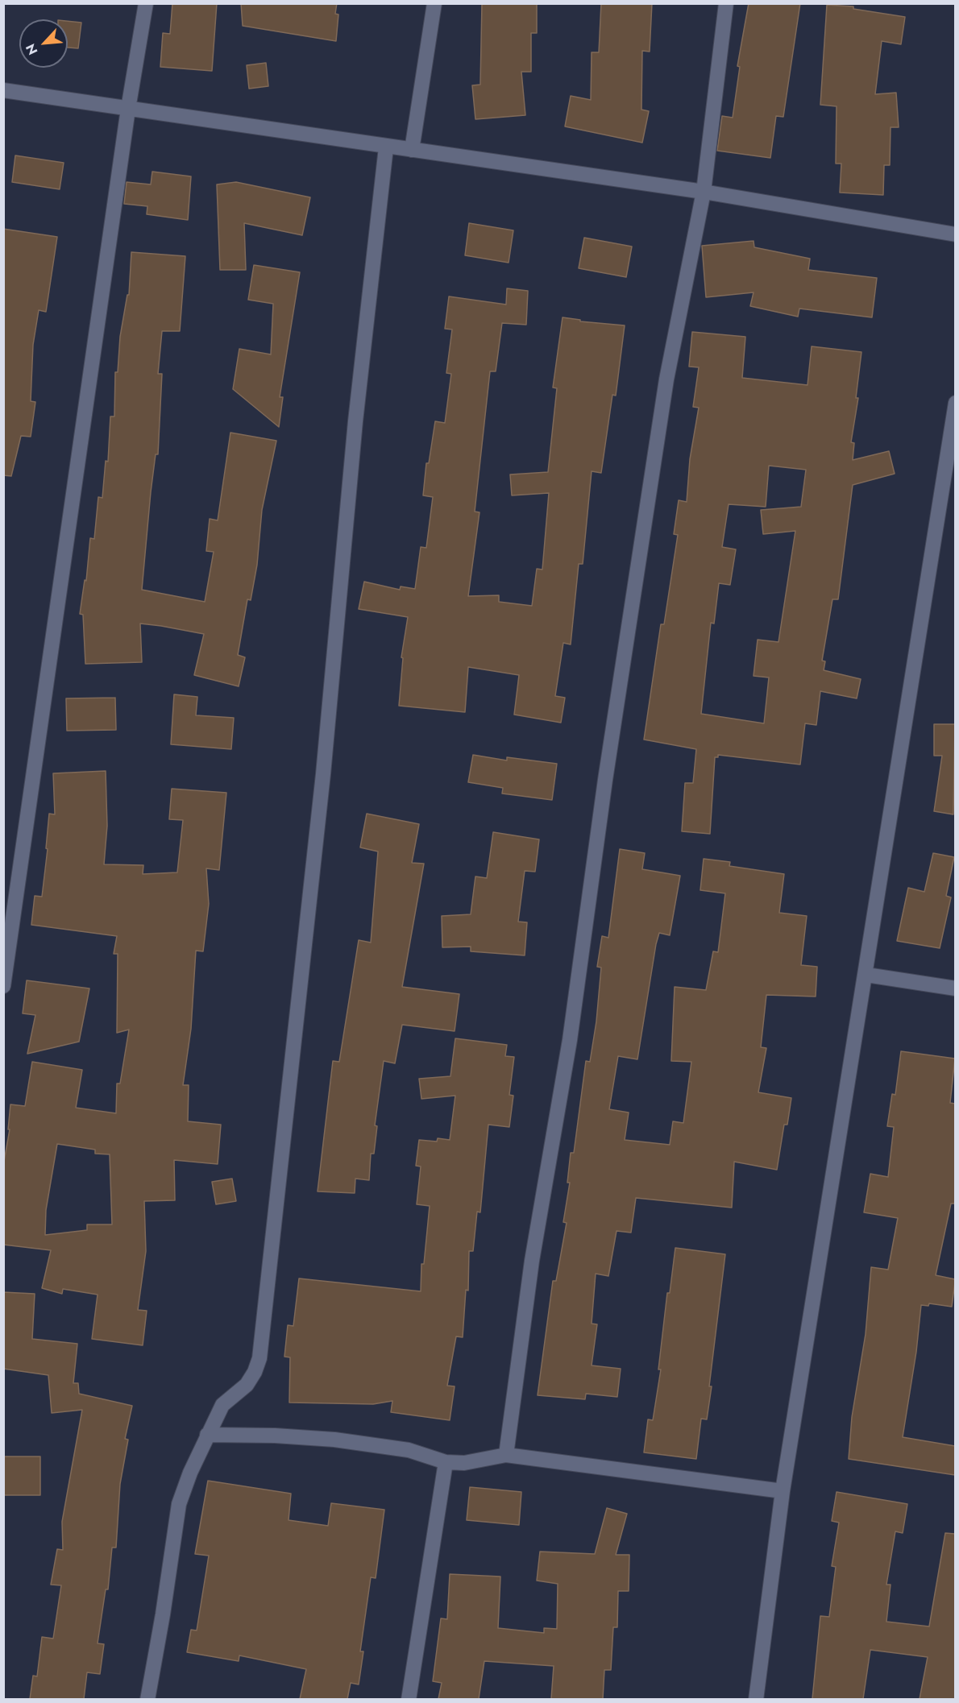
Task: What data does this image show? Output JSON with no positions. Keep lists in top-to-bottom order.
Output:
{
  "north": "bottom left"
}
